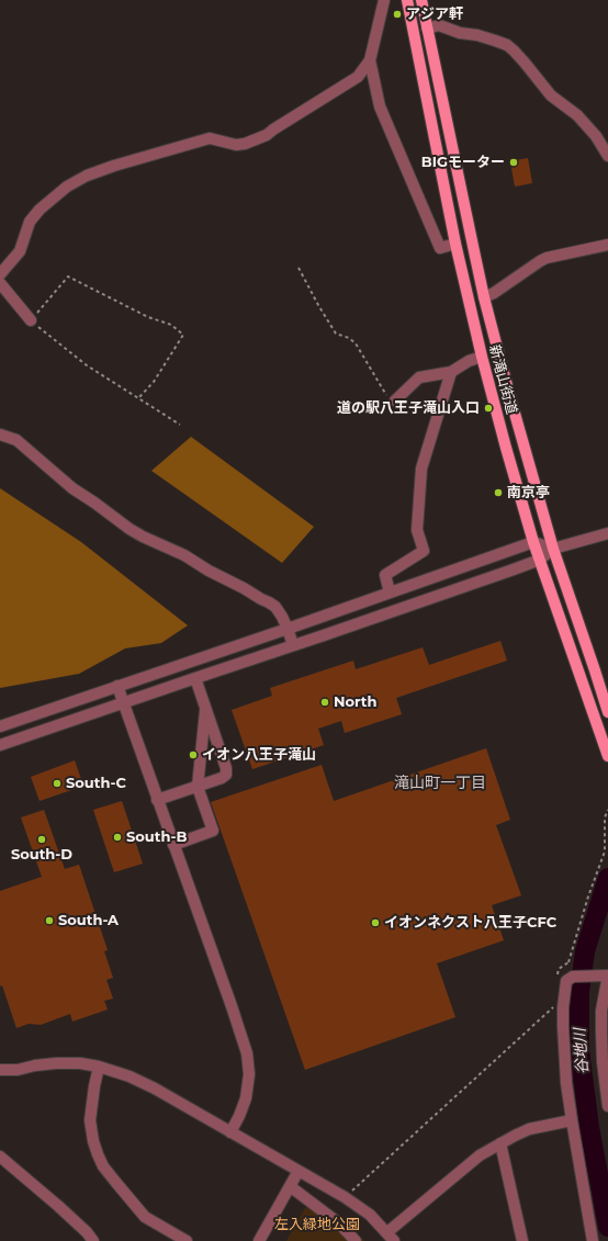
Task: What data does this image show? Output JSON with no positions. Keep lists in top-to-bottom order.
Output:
{
  "streets": {
    "main road": ["新滝山街道"]
  },
  "districts": ["滝山町一丁目"],
  "water": ["谷地川"],
  "parks": ["左入緑地公園"],
  "places": [
    "アジア軒",
    "BIGモーター",
    "道の駅八王子滝山入口",
    "南京亭",
    "North",
    "イオン八王子滝山",
    "South-C",
    "South-B",
    "South-D",
    "South-A",
    "イオンネクスト八王子CFC"
  ]
}
